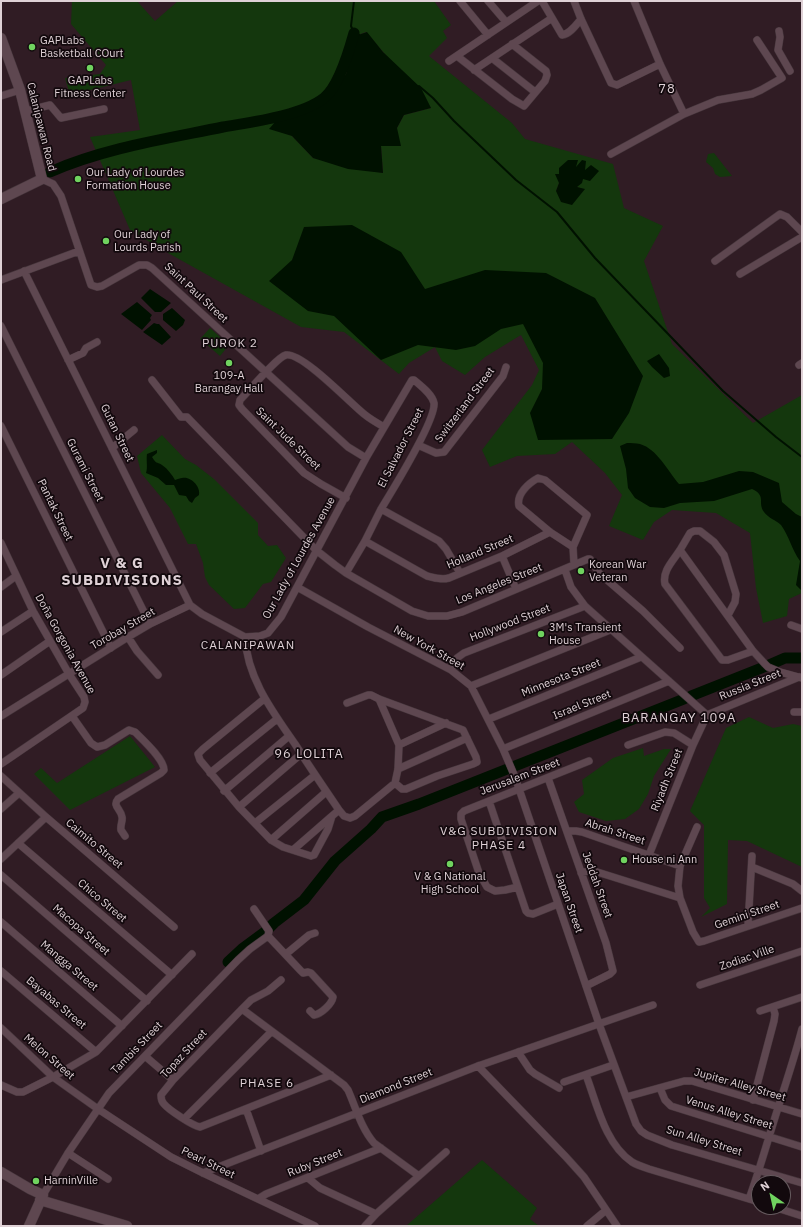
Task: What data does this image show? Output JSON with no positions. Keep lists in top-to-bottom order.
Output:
{
  "streets": {
    "street": [
      "Calanipawan Road",
      "Saint Paul Street",
      "Switzerland Street",
      "Gutan Street",
      "Saint Jude Street",
      "El Salvador Street",
      "Gurami Street",
      "Pantak Street",
      "Holland Street",
      "Our Lady of Lourdes Avenue",
      "Los Angeles Street",
      "Hollywood Street",
      "Torobay Street",
      "Doña Gorgonia Avenue",
      "New York Street",
      "Minnesota Street",
      "Russia Street",
      "Israel Street",
      "Jerusalem Street",
      "Riyadh Street",
      "Abrah Street",
      "Caimito Street",
      "Jeddah Street",
      "Chico Street",
      "Japan Street",
      "Gemini Street",
      "Macopa Street",
      "Zodiac Ville",
      "Mangga Street",
      "Bayabas Street",
      "Tambis Street",
      "Topaz Street",
      "Melon Street",
      "Jupiter Alley Street",
      "Diamond Street",
      "Venus Alley Street",
      "Sun Alley Street",
      "Pearl Street",
      "Ruby Street"
    ]
  },
  "crossings": [
    ["Calanipawan Road", "Saint Paul Street"],
    ["Saint Paul Street", "Saint Jude Street"],
    ["Saint Paul Street", "Our Lady of Lourdes Avenue"],
    ["Switzerland Street", "El Salvador Street"],
    ["Gutan Street", "Torobay Street"],
    ["Saint Jude Street", "Our Lady of Lourdes Avenue"],
    ["El Salvador Street", "Holland Street"],
    ["El Salvador Street", "Our Lady of Lourdes Avenue"],
    ["El Salvador Street", "Los Angeles Street"],
    ["Gurami Street", "Torobay Street"],
    ["Pantak Street", "Torobay Street"],
    ["Our Lady of Lourdes Avenue", "Los Angeles Street"],
    ["Our Lady of Lourdes Avenue", "New York Street"],
    ["Hollywood Street", "New York Street"],
    ["Torobay Street", "Doña Gorgonia Avenue"],
    ["New York Street", "Minnesota Street"],
    ["New York Street", "Israel Street"],
    ["New York Street", "Jerusalem Street"],
    ["New York Street", "Japan Street"],
    ["Russia Street", "Riyadh Street"],
    ["Jerusalem Street", "Jeddah Street"],
    ["Jerusalem Street", "Japan Street"],
    ["Riyadh Street", "Abrah Street"],
    ["Abrah Street", "Jeddah Street"],
    ["Jeddah Street", "Japan Street"],
    ["Japan Street", "Diamond Street"],
    ["Japan Street", "Sun Alley Street"],
    ["Tambis Street", "Melon Street"],
    ["Tambis Street", "Pearl Street"],
    ["Melon Street", "Pearl Street"],
    ["Jupiter Alley Street", "Venus Alley Street"],
    ["Jupiter Alley Street", "Sun Alley Street"],
    ["Diamond Street", "Sun Alley Street"],
    ["Diamond Street", "Pearl Street"],
    ["Pearl Street", "Ruby Street"]
  ],
  "districts": [
    "78",
    "PUROK 2",
    "V & G SUBDIVISIONS",
    "CALANIPAWAN",
    "BARANGAY 109A",
    "96 LOLITA",
    "V&G SUBDIVISION PHASE 4",
    "PHASE 6"
  ],
  "places": [
    "GAPLabs Basketball COurt",
    "GAPLabs Fitness Center",
    "Our Lady of Lourdes Formation House",
    "Our Lady of Lourds Parish",
    "109-A Barangay Hall",
    "Korean War Veteran",
    "3M's Transient House",
    "House ni Ann",
    "V & G National High School",
    "HarninVille"
  ],
  "north": "top left"
}
